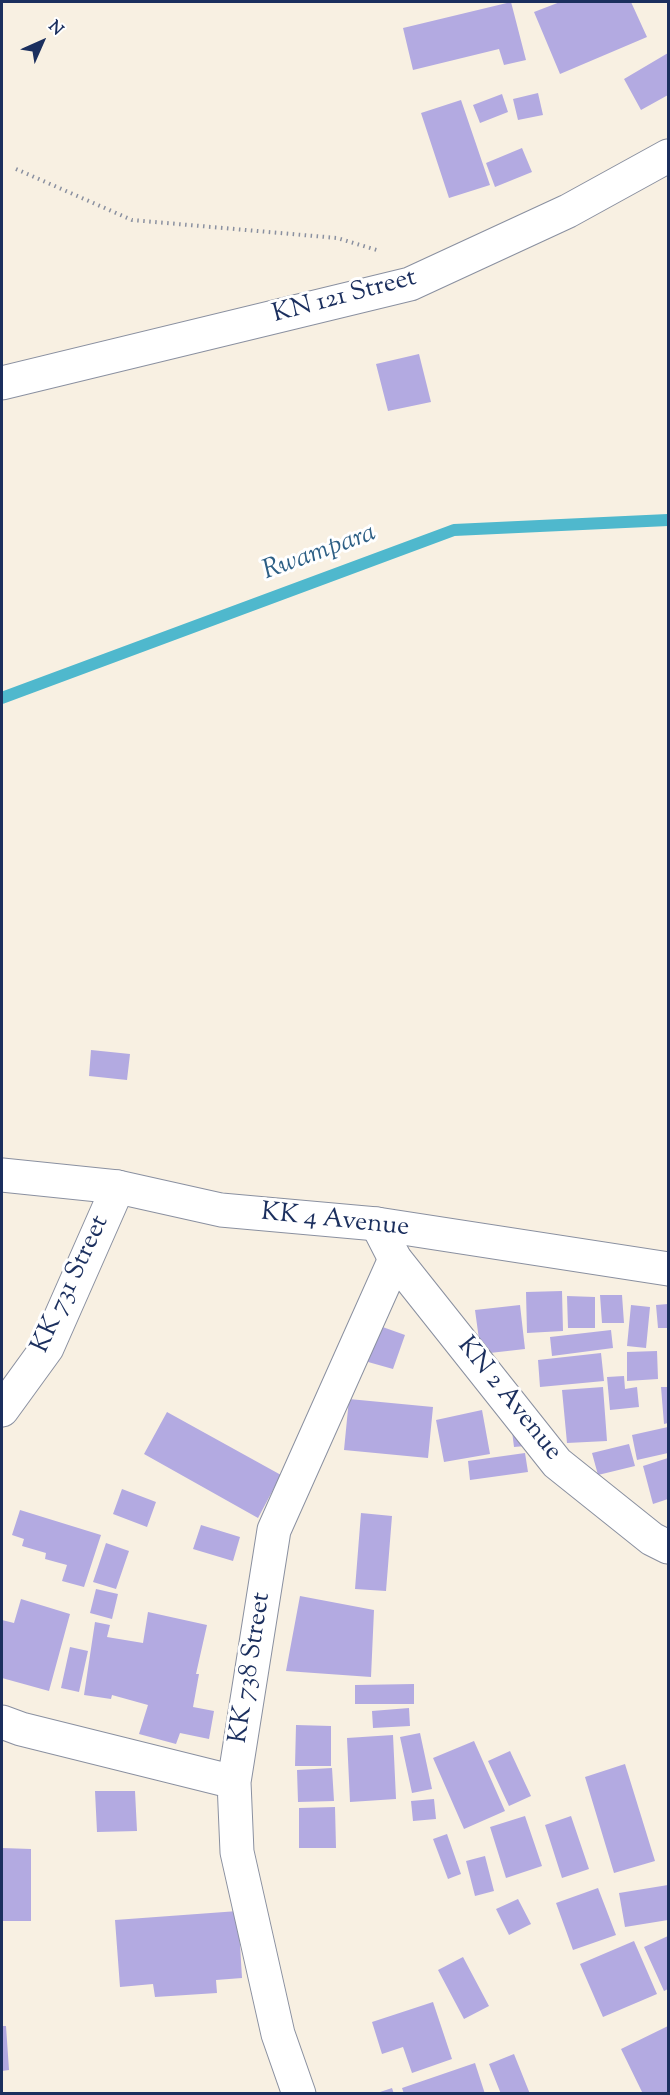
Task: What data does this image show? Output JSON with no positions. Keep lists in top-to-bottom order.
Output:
{
  "streets": {
    "street": [
      "KN 121 Street",
      "KK 4 Avenue",
      "KK 731 Street",
      "KN 2 Avenue",
      "KK 738 Street"
    ]
  },
  "crossings": [
    ["KK 4 Avenue", "KK 731 Street"],
    ["KK 4 Avenue", "KN 2 Avenue"],
    ["KN 2 Avenue", "KK 738 Street"]
  ],
  "water": ["Rwampara"],
  "north": "top right"
}
